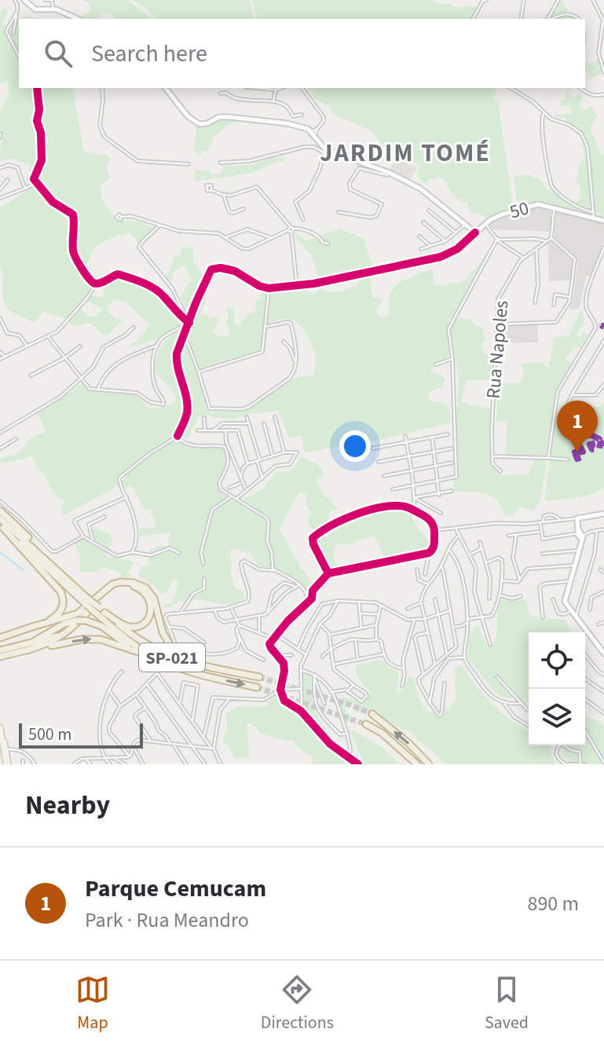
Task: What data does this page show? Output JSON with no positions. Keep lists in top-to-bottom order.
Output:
{
  "streets": {
    "highway": ["SP-021"],
    "main road": ["50"],
    "street": ["Rua Napoles"]
  },
  "districts": ["JARDIM TOMÉ"],
  "scale_bar": "500 m",
  "page": {
    "search": "Search here",
    "pins": "1",
    "scale": "500 m",
    "heading": "Nearby",
    "list": [
      {
        "mark": "1",
        "name": "Parque Cemucam",
        "note": "Park · Rua Meandro",
        "value": "890 m"
      }
    ],
    "nav": ["Map", "Directions", "Saved"]
  }
}
